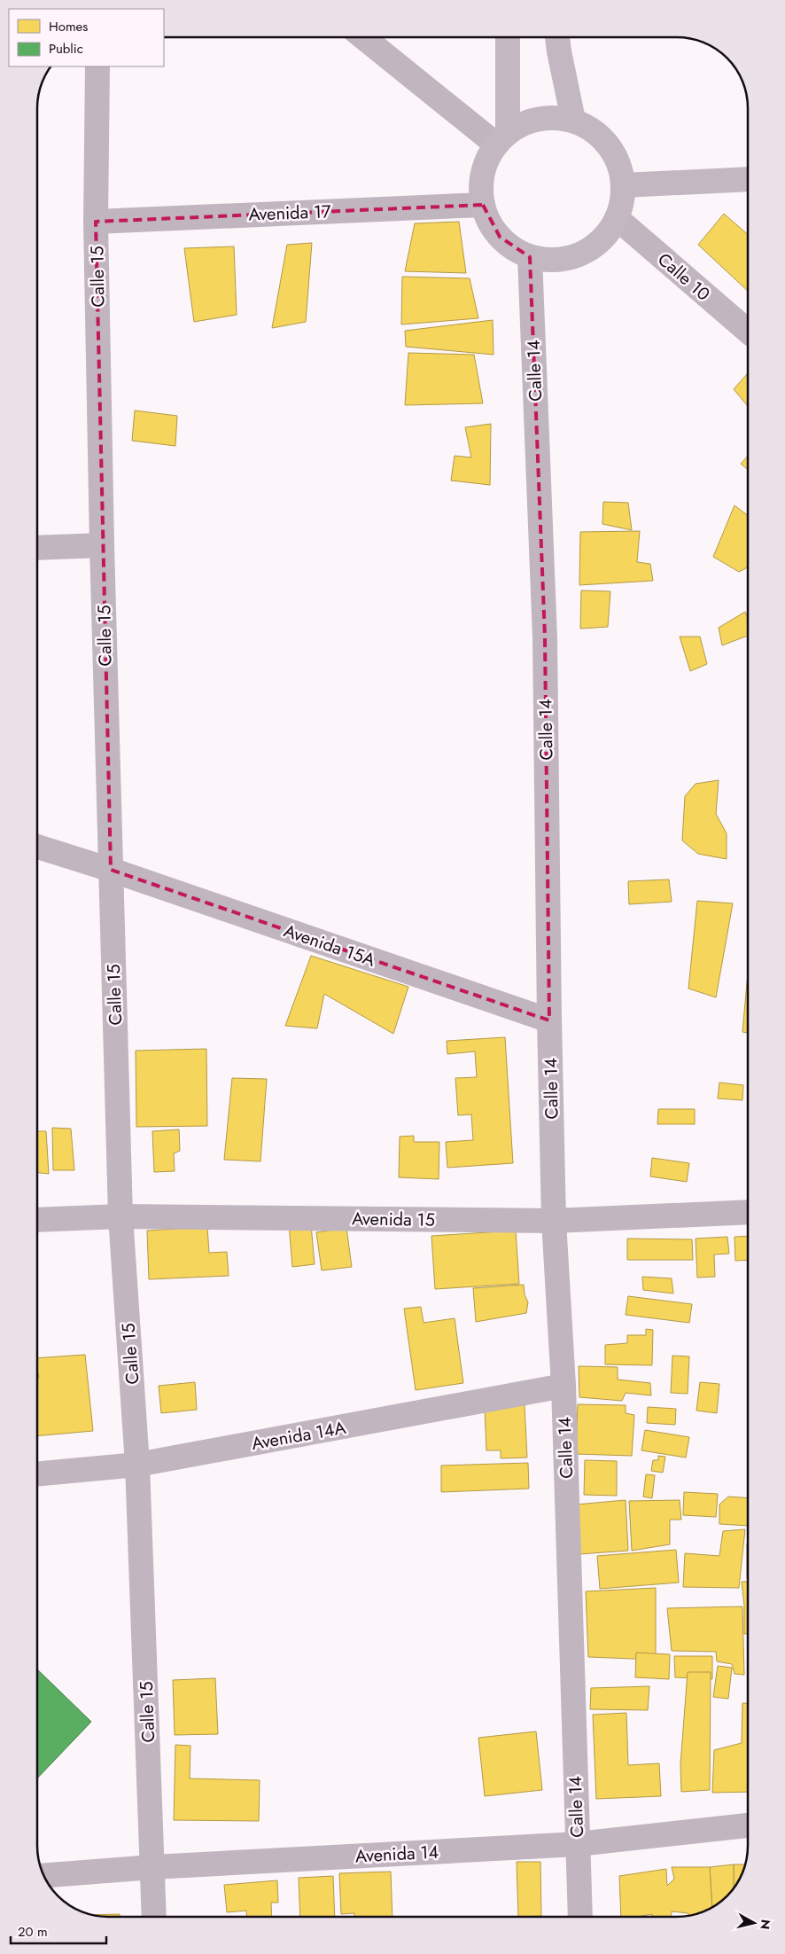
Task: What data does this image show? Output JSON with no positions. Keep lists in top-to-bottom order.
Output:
{
  "streets": {
    "street": [
      "Avenida 17",
      "Calle 15",
      "Calle 10",
      "Calle 14",
      "Avenida 15A",
      "Avenida 15",
      "Avenida 14A",
      "Avenida 14"
    ]
  },
  "crossings": [
    ["Avenida 17", "Calle 15"],
    ["Avenida 17", "Calle 10"],
    ["Avenida 17", "Calle 14"],
    ["Calle 15", "Avenida 15A"],
    ["Calle 15", "Avenida 15"],
    ["Calle 15", "Avenida 14A"],
    ["Calle 15", "Avenida 14"],
    ["Calle 10", "Calle 14"],
    ["Calle 14", "Avenida 15A"],
    ["Calle 14", "Avenida 15"],
    ["Calle 14", "Avenida 14A"],
    ["Calle 14", "Avenida 14"]
  ],
  "legend": ["Homes", "Public"],
  "scale_bar": "20 m",
  "north": "right"
}
